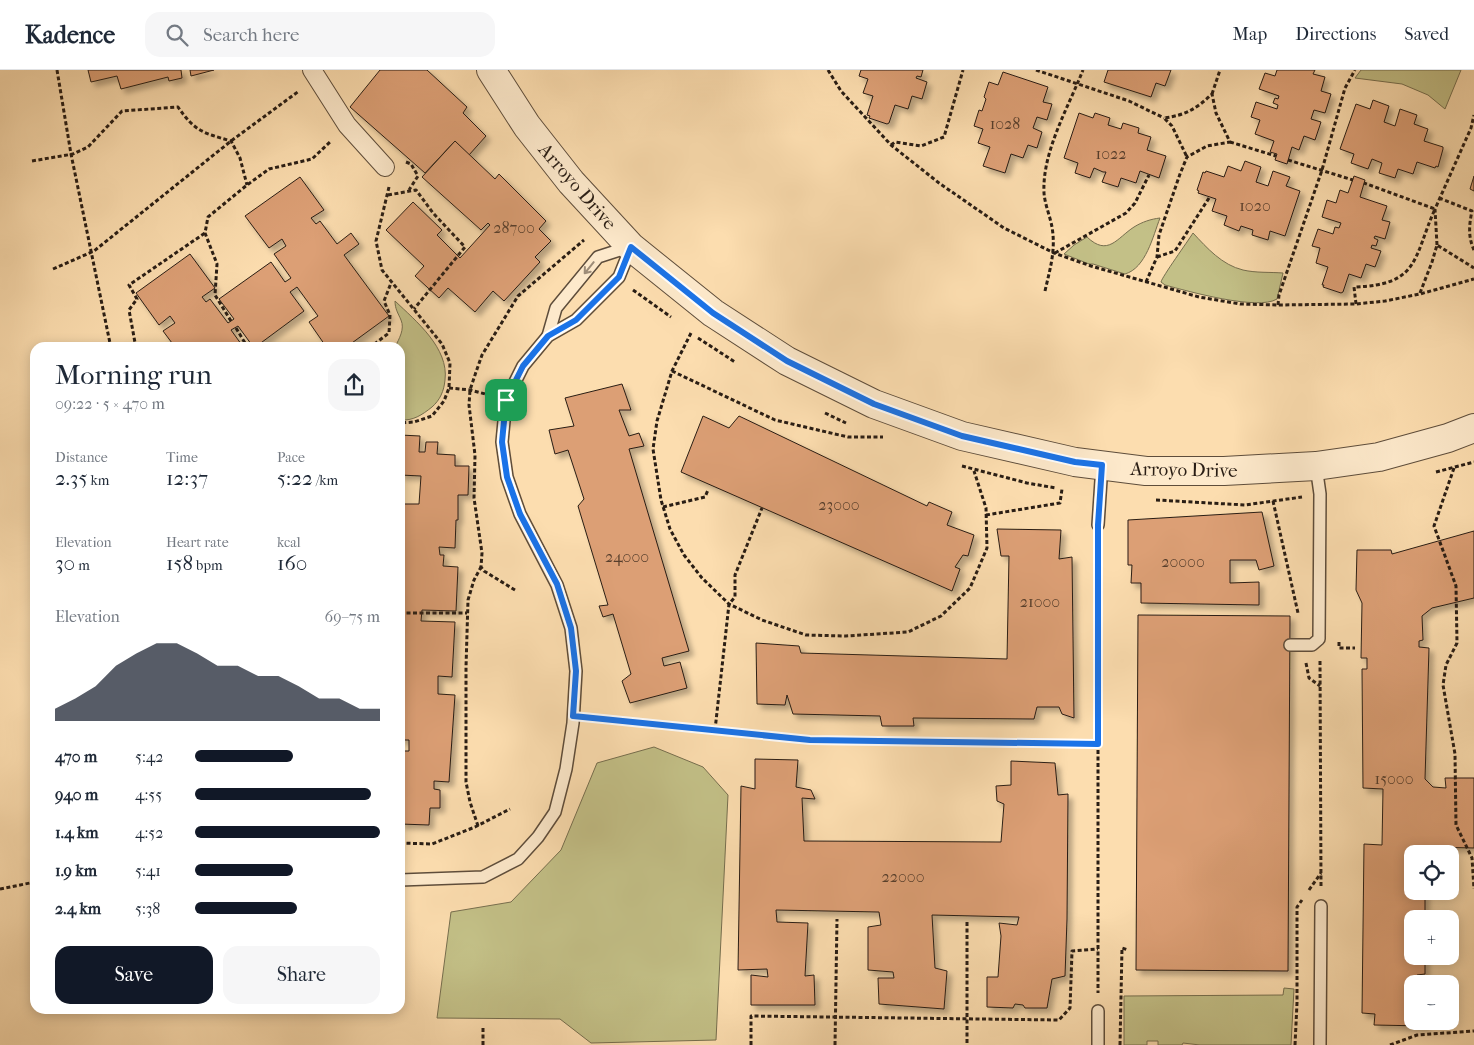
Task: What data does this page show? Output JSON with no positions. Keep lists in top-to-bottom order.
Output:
{
  "streets": {
    "street": ["Arroyo Drive"]
  },
  "house_numbers": [
    "1028",
    "1022",
    "1020",
    "28700",
    "23000",
    "24000",
    "20000",
    "21000",
    "15000",
    "22000"
  ],
  "page": {
    "header": "Kadence",
    "search": "Search here",
    "nav": ["Map", "Directions", "Saved"],
    "heading": ["Morning run", "09:22 · 5 × 470 m"],
    "stats": [
      ["Distance", "2.35 km"],
      ["Time", "12:37"],
      ["Pace", "5:22 /km"],
      ["Elevation", "30 m"],
      ["Heart rate", "158 bpm"],
      ["kcal", "160"]
    ],
    "chart": ["Elevation", "69–75 m"],
    "list": [
      {
        "name": "470 m",
        "note": "5:42"
      },
      {
        "name": "940 m",
        "note": "4:55"
      },
      {
        "name": "1.4 km",
        "note": "4:52"
      },
      {
        "name": "1.9 km",
        "note": "5:41"
      },
      {
        "name": "2.4 km",
        "note": "5:38"
      }
    ],
    "map_buttons": ["+", "−"],
    "buttons": ["Save", "Share"]
  }
}
